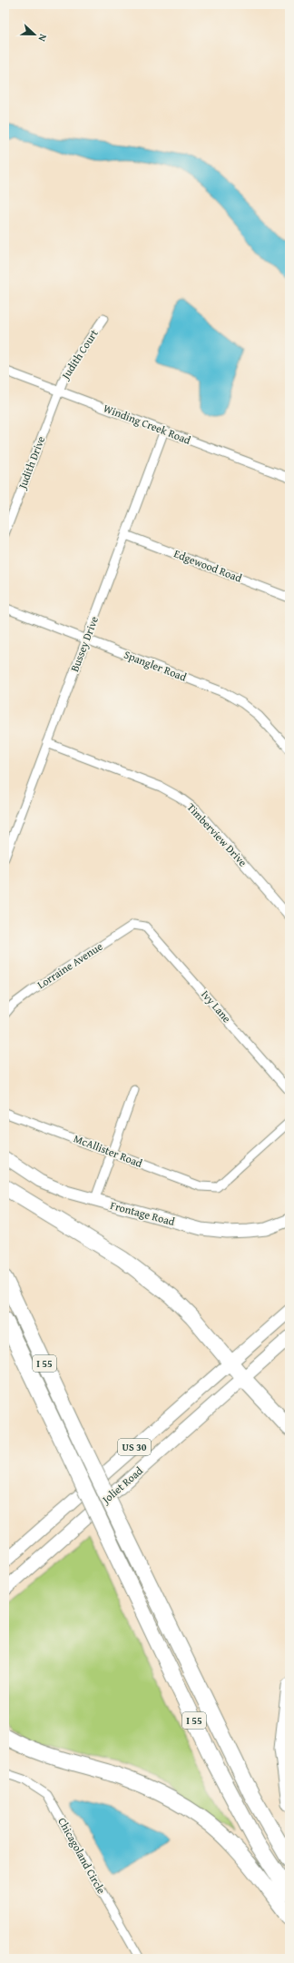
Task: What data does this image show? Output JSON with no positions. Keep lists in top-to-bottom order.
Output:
{
  "streets": {
    "highway": ["I 55"],
    "main road": ["US 30", "Joliet Road"],
    "street": [
      "Judith Court",
      "Winding Creek Road",
      "Judith Drive",
      "Edgewood Road",
      "Bussey Drive",
      "Spangler Road",
      "Timberview Drive",
      "Lorraine Avenue",
      "Ivy Lane",
      "McAllister Road",
      "Frontage Road",
      "Chicagoland Circle"
    ]
  },
  "crossings": [
    ["Judith Court", "Winding Creek Road"],
    ["Judith Court", "Judith Drive"],
    ["Winding Creek Road", "Judith Drive"],
    ["Winding Creek Road", "Bussey Drive"],
    ["Edgewood Road", "Bussey Drive"],
    ["Bussey Drive", "Spangler Road"],
    ["Bussey Drive", "Timberview Drive"],
    ["Lorraine Avenue", "Ivy Lane"]
  ],
  "north": "right"
}
